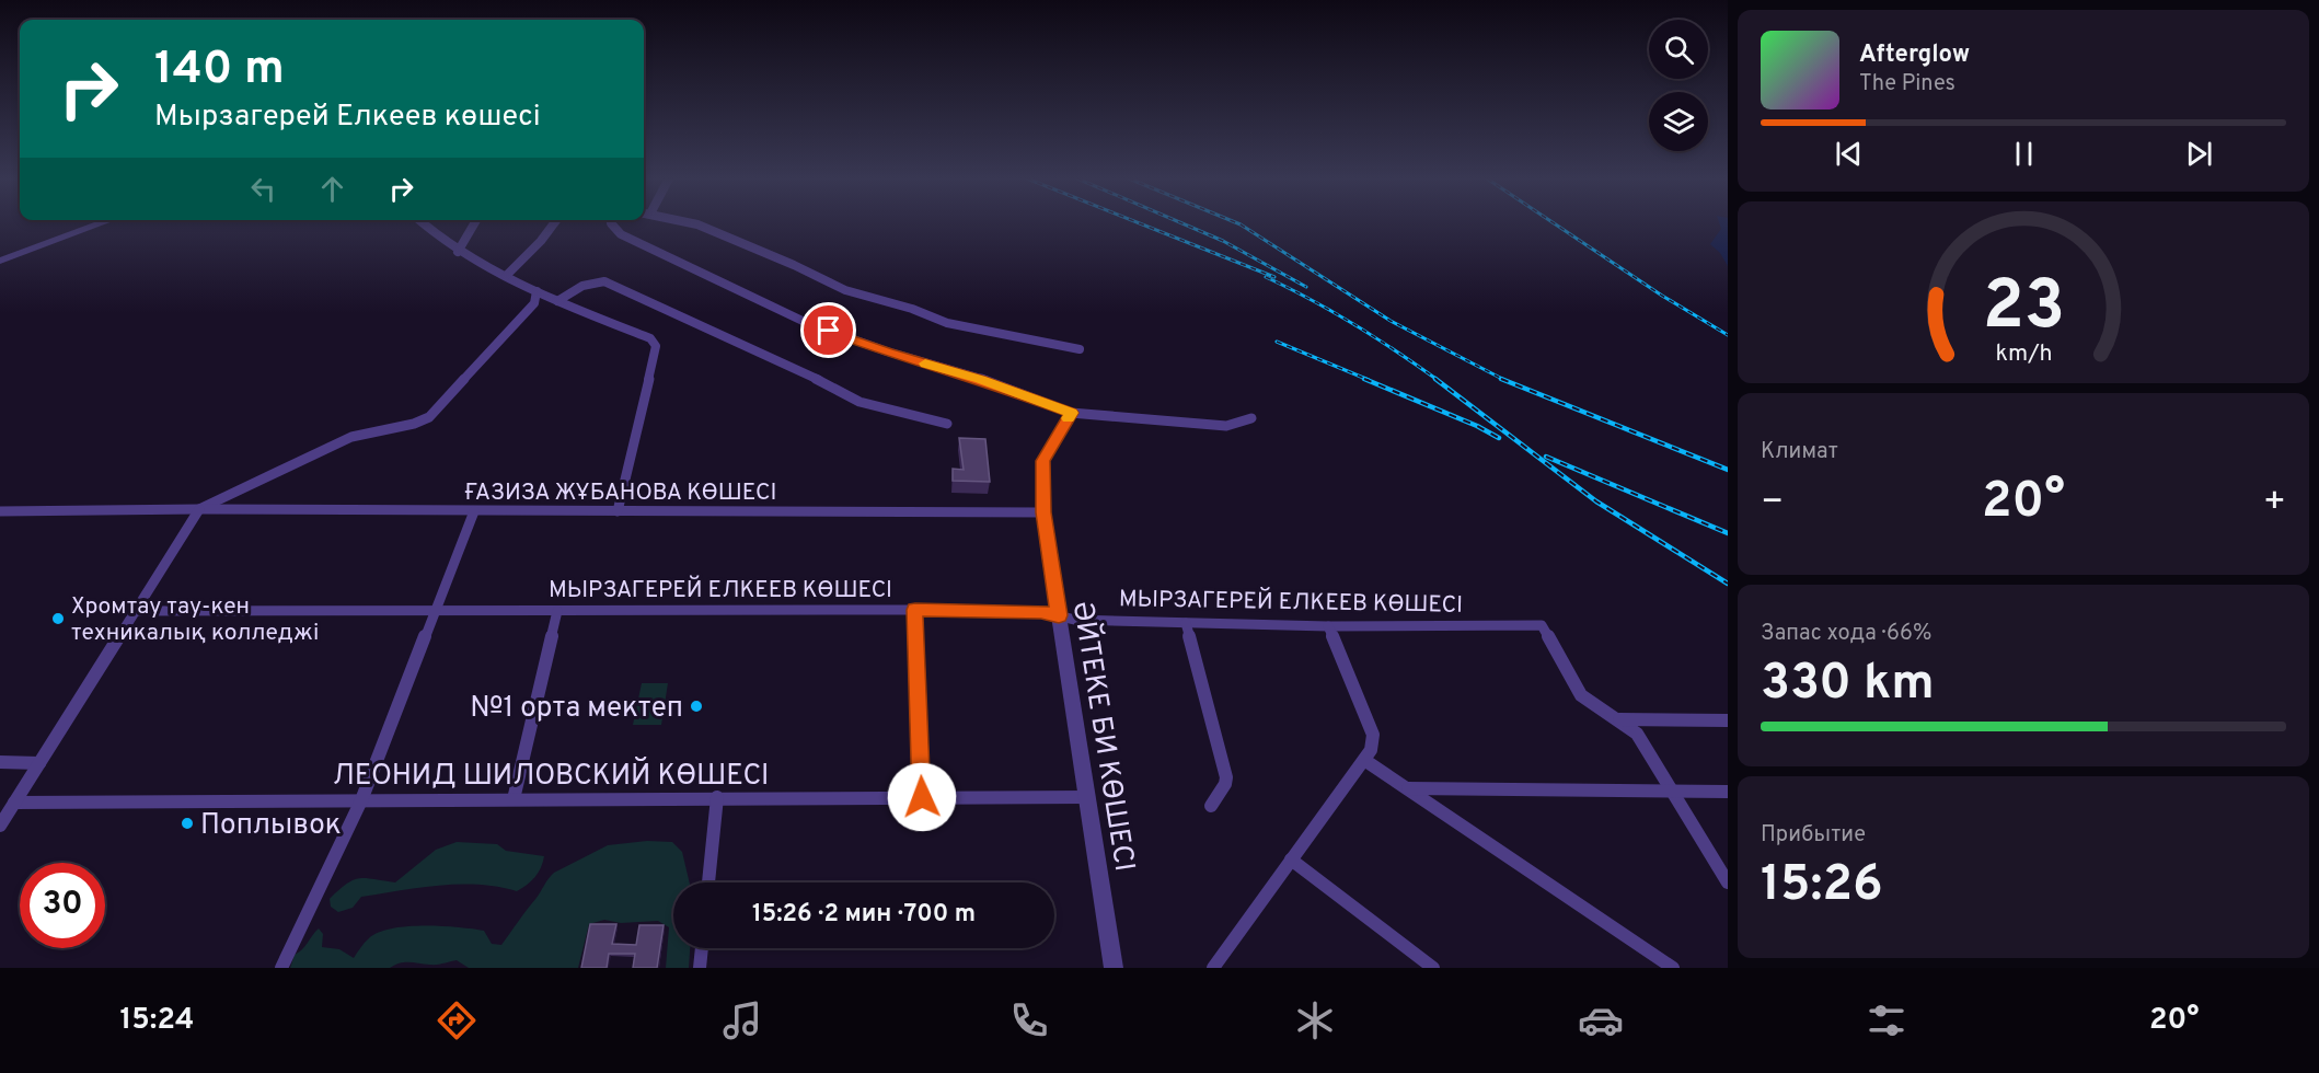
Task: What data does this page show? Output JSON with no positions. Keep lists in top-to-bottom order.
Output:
{
  "streets": {
    "street": [
      "ҒАЗИЗА ЖҰБАНОВА КӨШЕСІ",
      "МЫРЗАГЕРЕЙ ЕЛКЕЕВ КӨШЕСІ",
      "ӘЙТЕКЕ БИ КӨШЕСІ",
      "ЛЕОНИД ШИЛОВСКИЙ КӨШЕСІ"
    ]
  },
  "crossings": [
    ["ҒАЗИЗА ЖҰБАНОВА КӨШЕСІ", "ӘЙТЕКЕ БИ КӨШЕСІ"],
    ["МЫРЗАГЕРЕЙ ЕЛКЕЕВ КӨШЕСІ", "ӘЙТЕКЕ БИ КӨШЕСІ"],
    ["ӘЙТЕКЕ БИ КӨШЕСІ", "ЛЕОНИД ШИЛОВСКИЙ КӨШЕСІ"]
  ],
  "places": ["Хромтау тау-кен техникалық колледжі", "№1 орта мектеп", "Поплывок"],
  "page": {
    "turn": ["140 m", "Мырзагерей Елкеев көшесі"],
    "song": ["Afterglow", "The Pines"],
    "tile": [
      "Климат",
      ["Запас хода · 66%", "330 km"],
      ["Прибытие", "15:26"]
    ],
    "heat": ["−", "20°", "+"],
    "limit": "30",
    "trip": "15:26 · 2 мин · 700 m",
    "tabs": ["15:24", "20°"],
    "gauge": ["23", "km/h"]
  }
}
